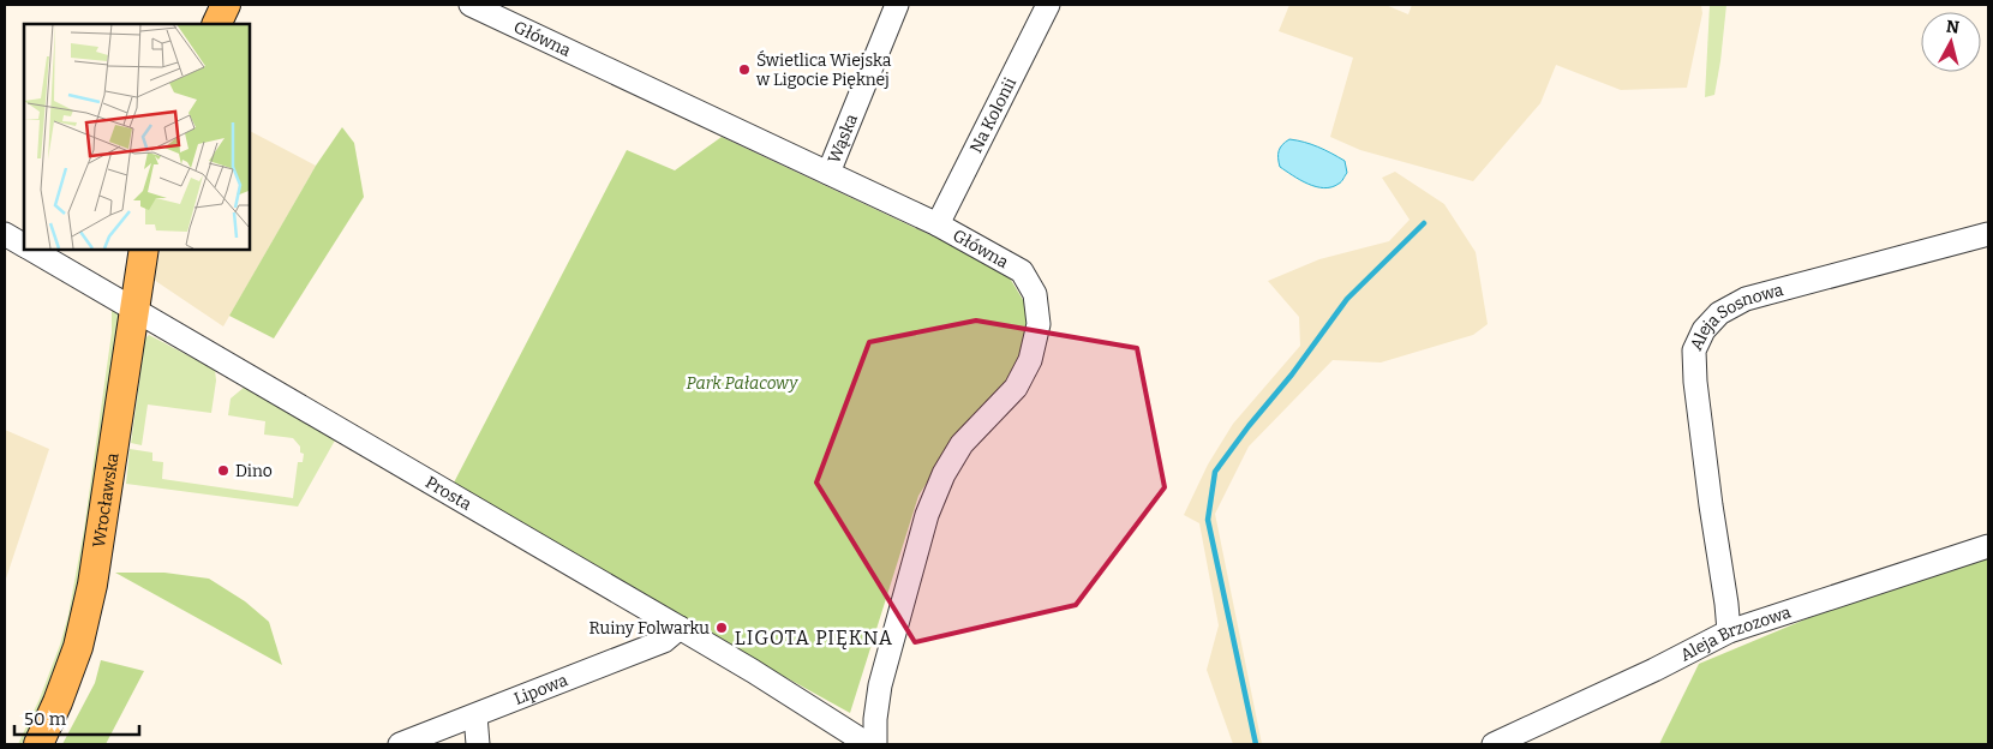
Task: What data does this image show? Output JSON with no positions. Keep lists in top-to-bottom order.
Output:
{
  "streets": {
    "main road": ["Wrocławska"],
    "street": [
      "Główna",
      "Na Kolonii",
      "Wąska",
      "Aleja Sosnowa",
      "Prosta",
      "Aleja Brzozowa",
      "Lipowa"
    ]
  },
  "crossings": [
    ["Główna", "Na Kolonii"],
    ["Główna", "Wąska"],
    ["Aleja Sosnowa", "Aleja Brzozowa"],
    ["Prosta", "Wrocławska"],
    ["Prosta", "Lipowa"]
  ],
  "districts": ["LIGOTA PIĘKNA"],
  "parks": ["Park Pałacowy"],
  "places": ["Świetlica Wiejska w Ligocie Pięknej", "Dino", "Ruiny Folwarku"],
  "scale_bar": "50 m",
  "north": "top"
}
